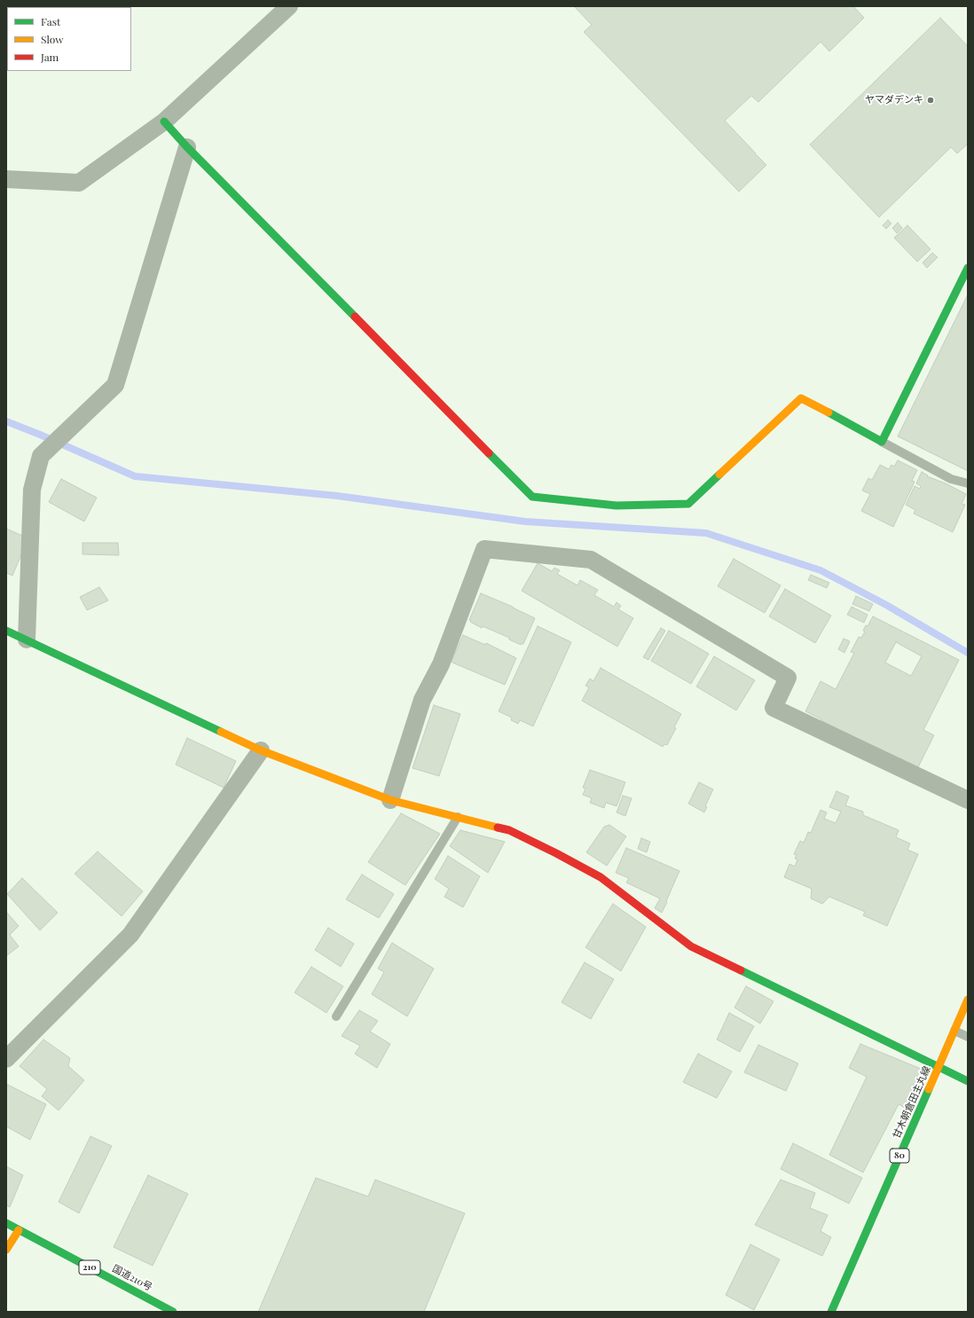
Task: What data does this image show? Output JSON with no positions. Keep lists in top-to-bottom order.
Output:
{
  "streets": {
    "main road": [
      "甘木朝倉田主丸線",
      "80",
      "210",
      "国道210号"
    ]
  },
  "places": ["ヤマダデンキ"],
  "legend": ["Fast", "Slow", "Jam"]
}
